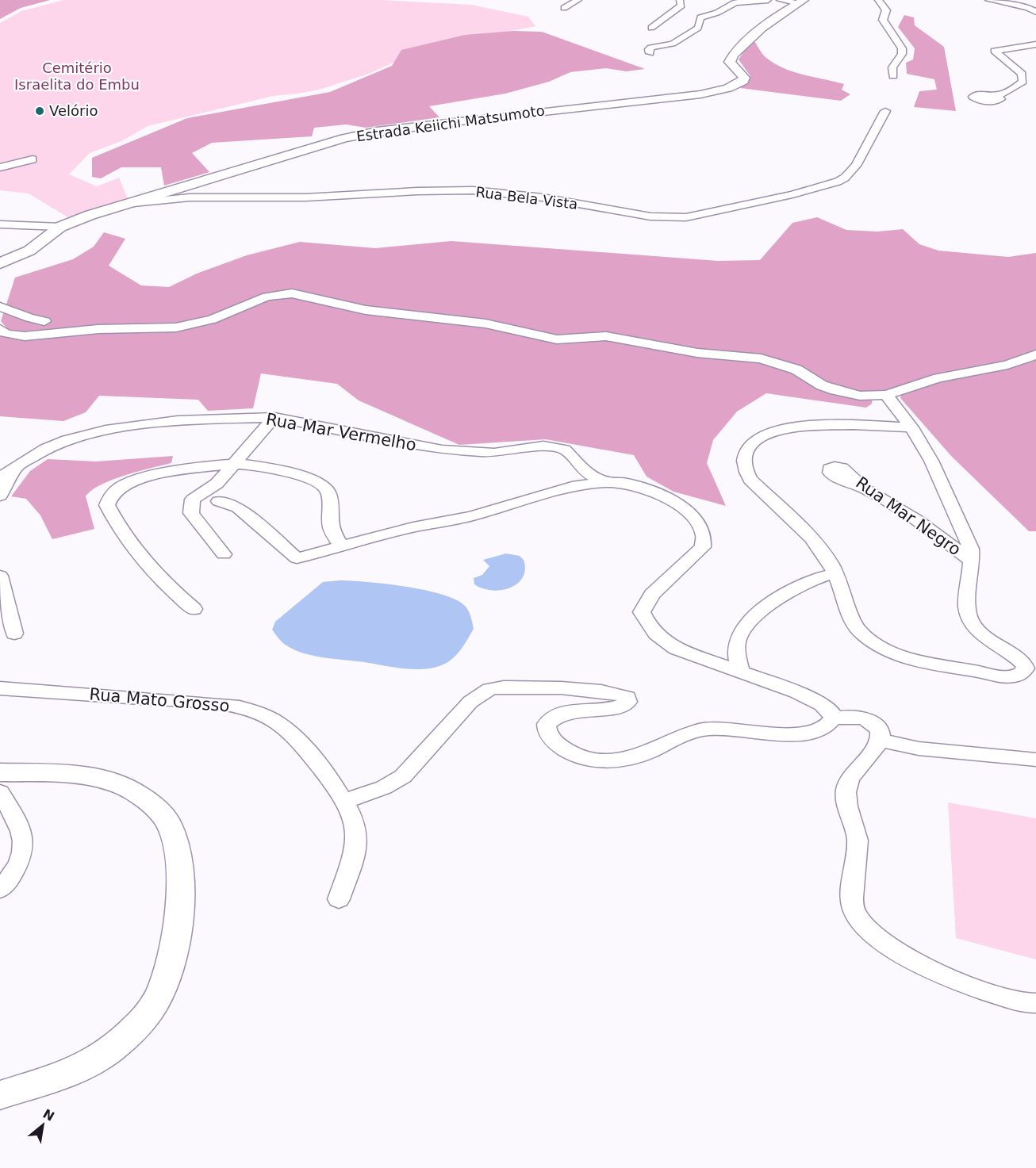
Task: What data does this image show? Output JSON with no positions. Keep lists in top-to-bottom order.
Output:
{
  "streets": {
    "main road": ["Estrada Keiichi Matsumoto"],
    "street": [
      "Rua Bela Vista",
      "Rua Mar Vermelho",
      "Rua Mar Negro",
      "Rua Mato Grosso"
    ]
  },
  "crossings": [
    ["Estrada Keiichi Matsumoto", "Rua Bela Vista"]
  ],
  "parks": ["Cemitério Israelita do Embu"],
  "places": ["Velório"],
  "north": "top right"
}
